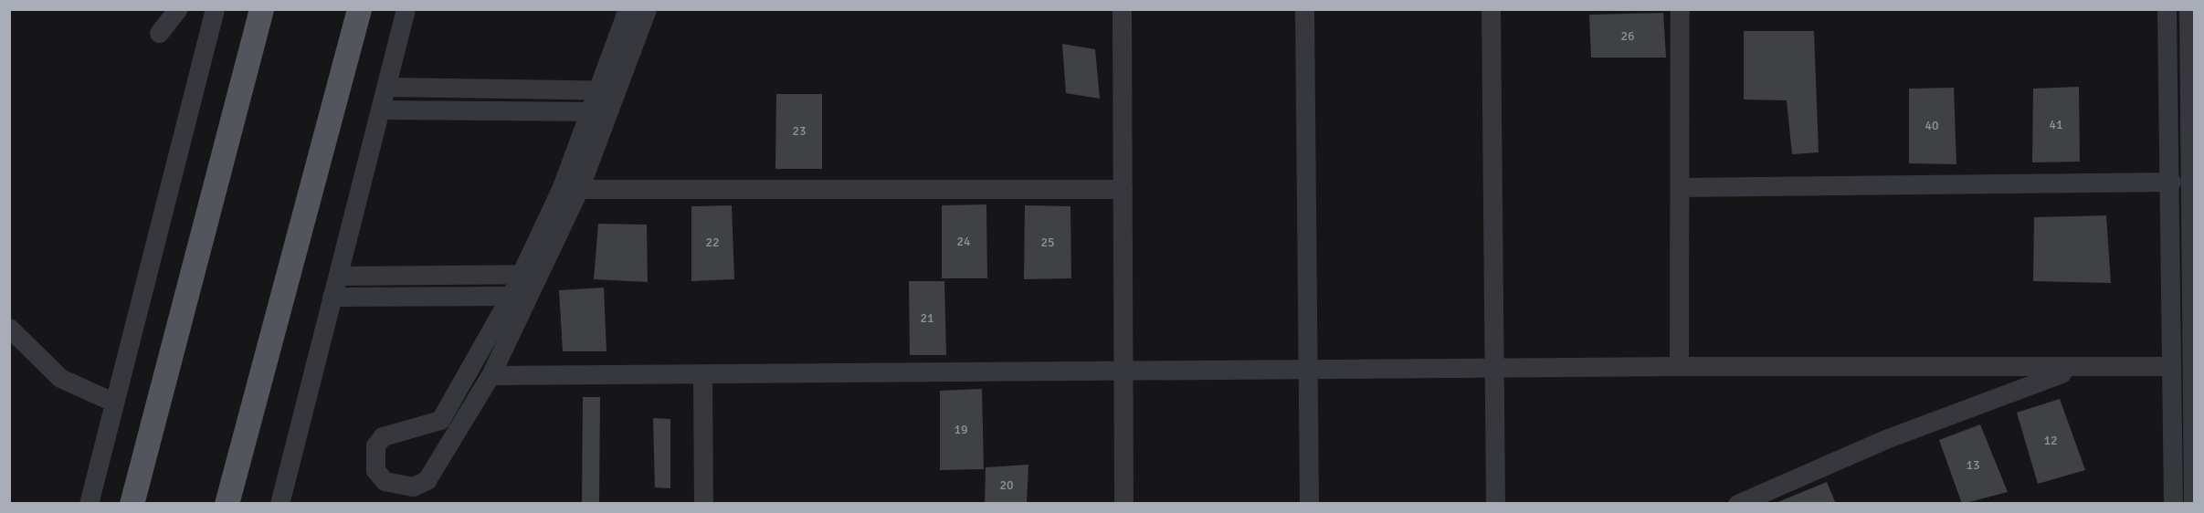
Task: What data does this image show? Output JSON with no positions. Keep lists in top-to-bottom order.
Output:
{
  "house_numbers": [
    "26",
    "41",
    "40",
    "23",
    "24",
    "22",
    "25",
    "21",
    "19",
    "12",
    "13",
    "20"
  ]
}
